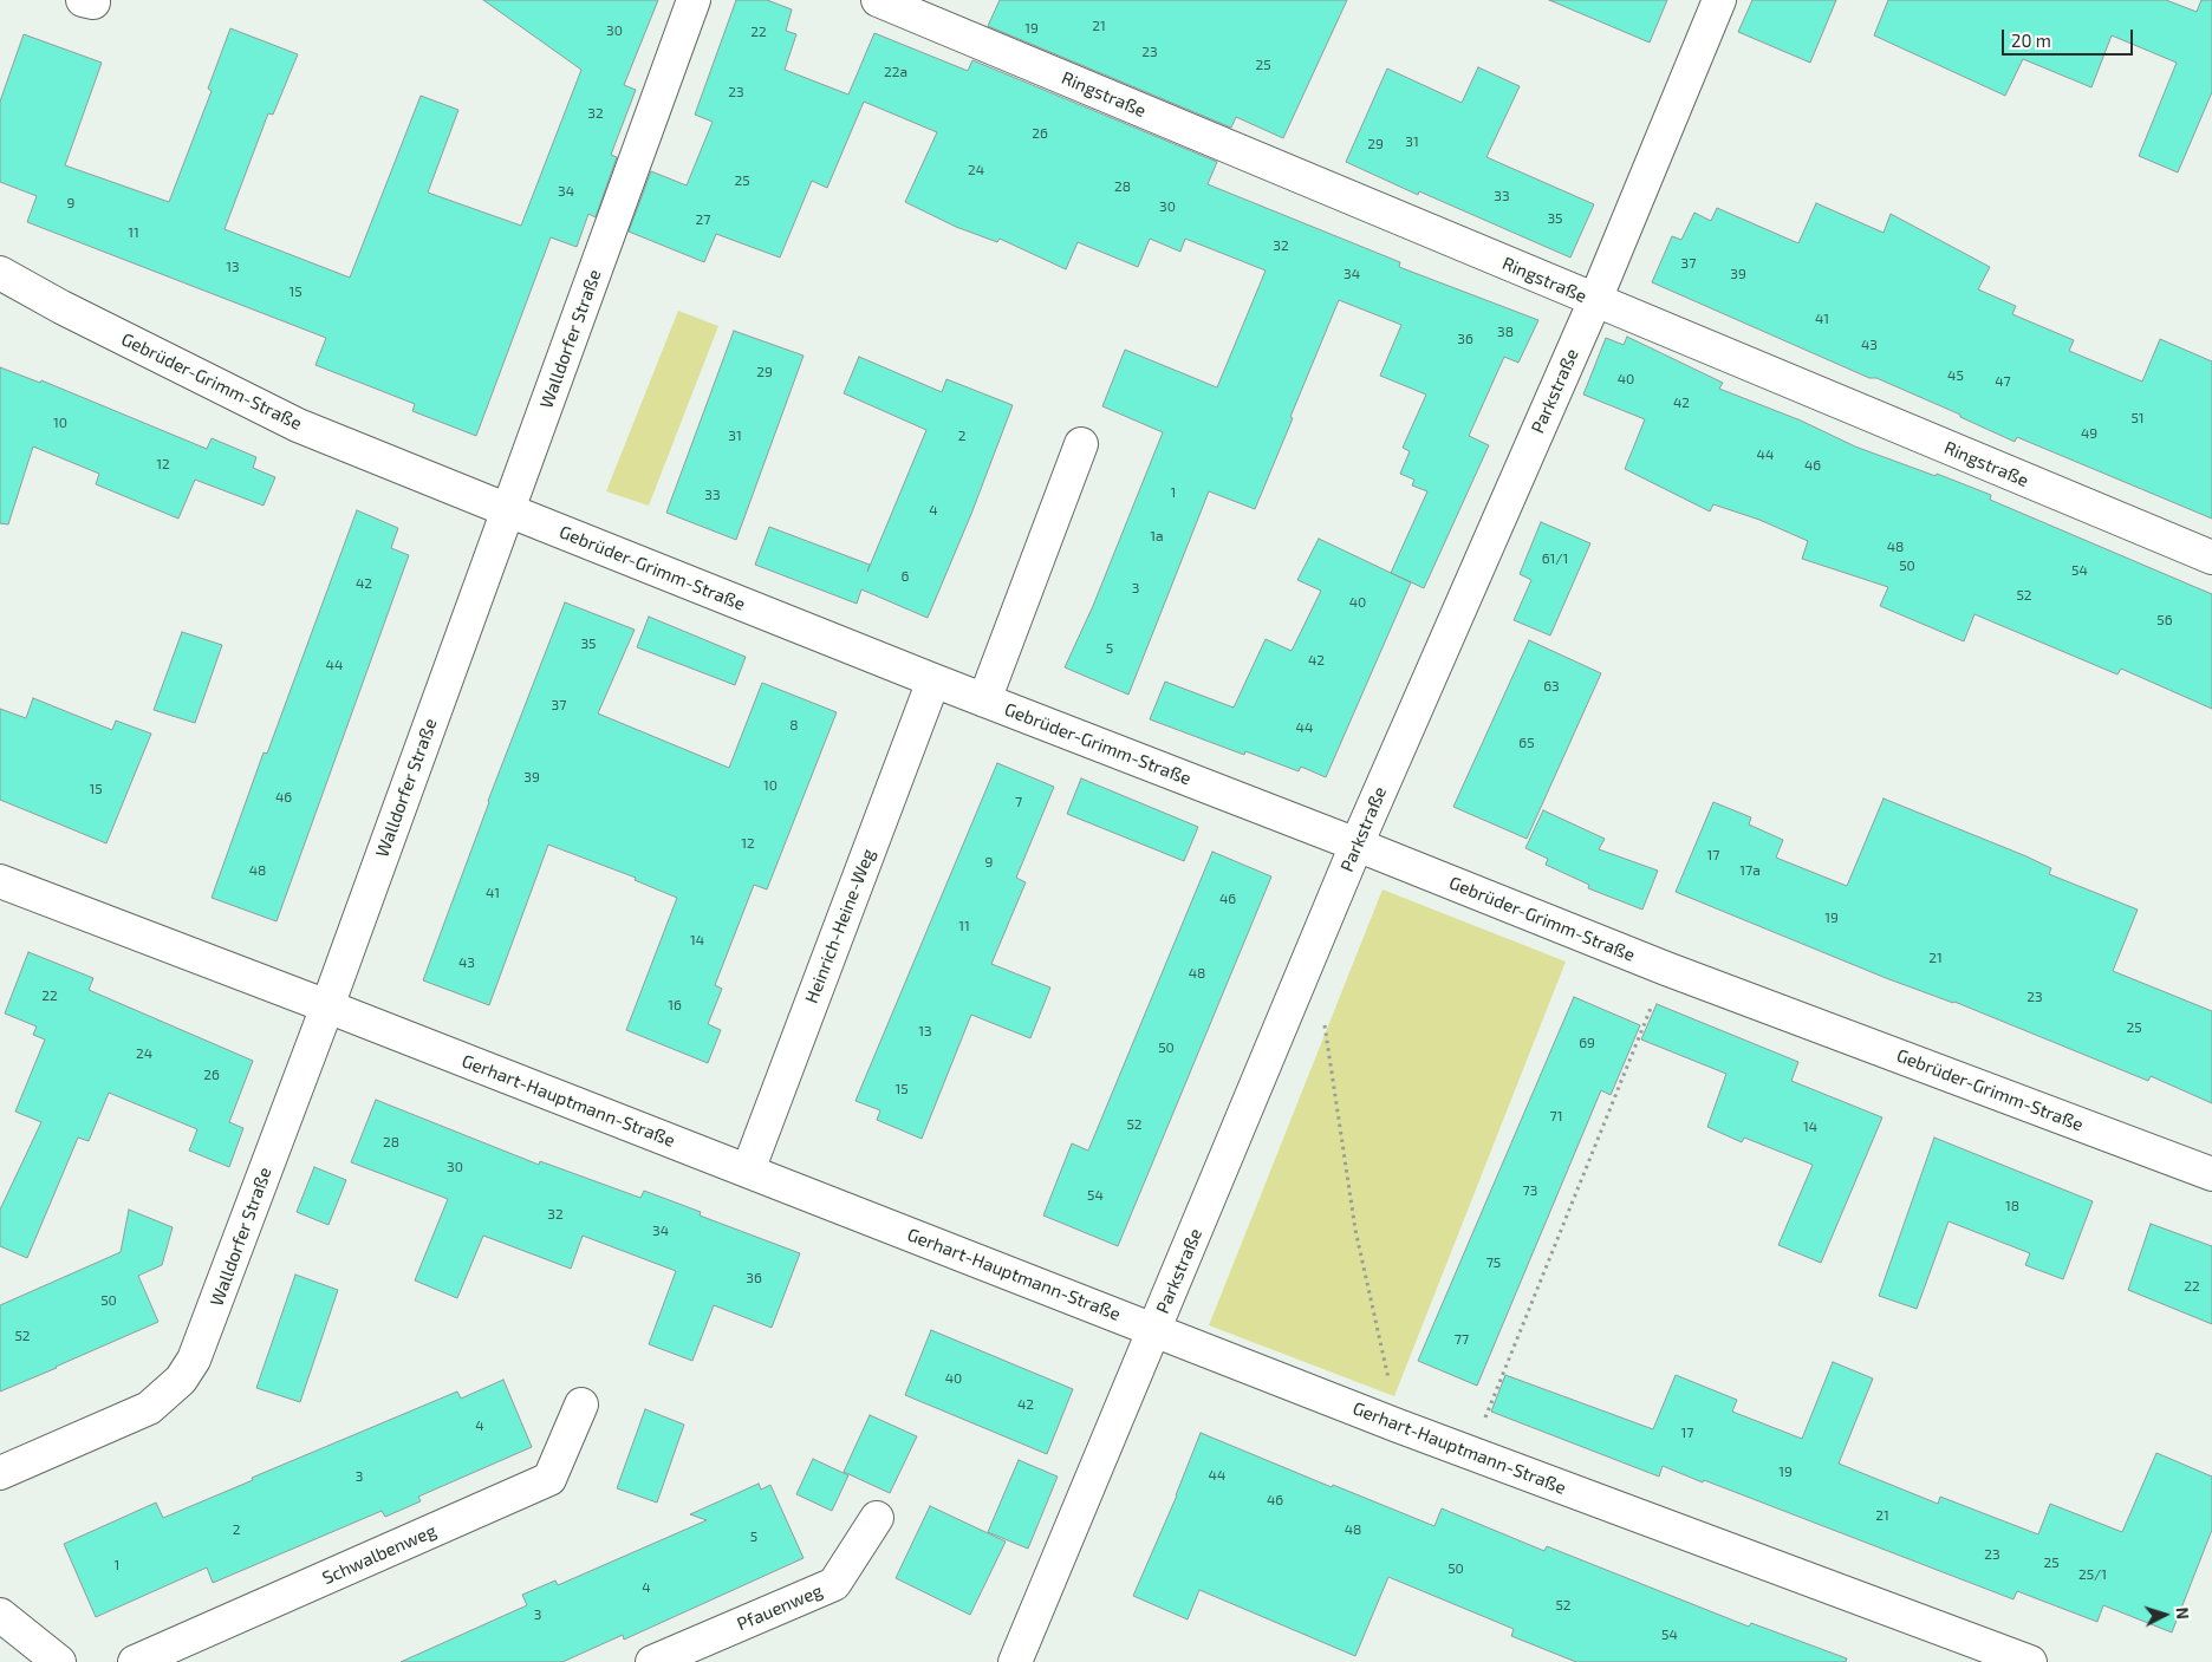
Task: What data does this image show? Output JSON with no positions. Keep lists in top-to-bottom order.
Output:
{
  "streets": {
    "street": [
      "Ringstraße",
      "Walldorfer Straße",
      "Gebrüder-Grimm-Straße",
      "Parkstraße",
      "Heinrich-Heine-Weg",
      "Gerhart-Hauptmann-Straße",
      "Schwalbenweg",
      "Pfauenweg"
    ]
  },
  "crossings": [
    ["Ringstraße", "Parkstraße"],
    ["Walldorfer Straße", "Gebrüder-Grimm-Straße"],
    ["Walldorfer Straße", "Gerhart-Hauptmann-Straße"],
    ["Gebrüder-Grimm-Straße", "Parkstraße"],
    ["Gebrüder-Grimm-Straße", "Heinrich-Heine-Weg"],
    ["Parkstraße", "Gerhart-Hauptmann-Straße"],
    ["Heinrich-Heine-Weg", "Gerhart-Hauptmann-Straße"]
  ],
  "house_numbers": [
    "21",
    "19",
    "30",
    "22",
    "23",
    "25",
    "22a",
    "23",
    "32",
    "26",
    "31",
    "29",
    "24",
    "25",
    "28",
    "34",
    "33",
    "9",
    "30",
    "35",
    "27",
    "11",
    "32",
    "37",
    "13",
    "34",
    "39",
    "15",
    "41",
    "38",
    "36",
    "43",
    "29",
    "45",
    "40",
    "47",
    "42",
    "51",
    "10",
    "49",
    "31",
    "2",
    "44",
    "12",
    "46",
    "1",
    "33",
    "4",
    "1a",
    "48",
    "61/1",
    "50",
    "54",
    "6",
    "42",
    "3",
    "52",
    "40",
    "56",
    "35",
    "5",
    "42",
    "44",
    "63",
    "37",
    "8",
    "44",
    "65",
    "39",
    "10",
    "15",
    "46",
    "7",
    "12",
    "17",
    "9",
    "48",
    "17a",
    "41",
    "46",
    "19",
    "11",
    "14",
    "21",
    "43",
    "48",
    "22",
    "23",
    "16",
    "25",
    "13",
    "69",
    "50",
    "24",
    "26",
    "15",
    "71",
    "52",
    "14",
    "28",
    "30",
    "73",
    "54",
    "18",
    "32",
    "34",
    "75",
    "36",
    "22",
    "50",
    "52",
    "77",
    "40",
    "42",
    "4",
    "17",
    "19",
    "44",
    "3",
    "46",
    "21",
    "2",
    "48",
    "5",
    "23",
    "25",
    "1",
    "50",
    "25/1",
    "4",
    "52",
    "3",
    "54"
  ],
  "scale_bar": "20 m",
  "north": "right"
}
